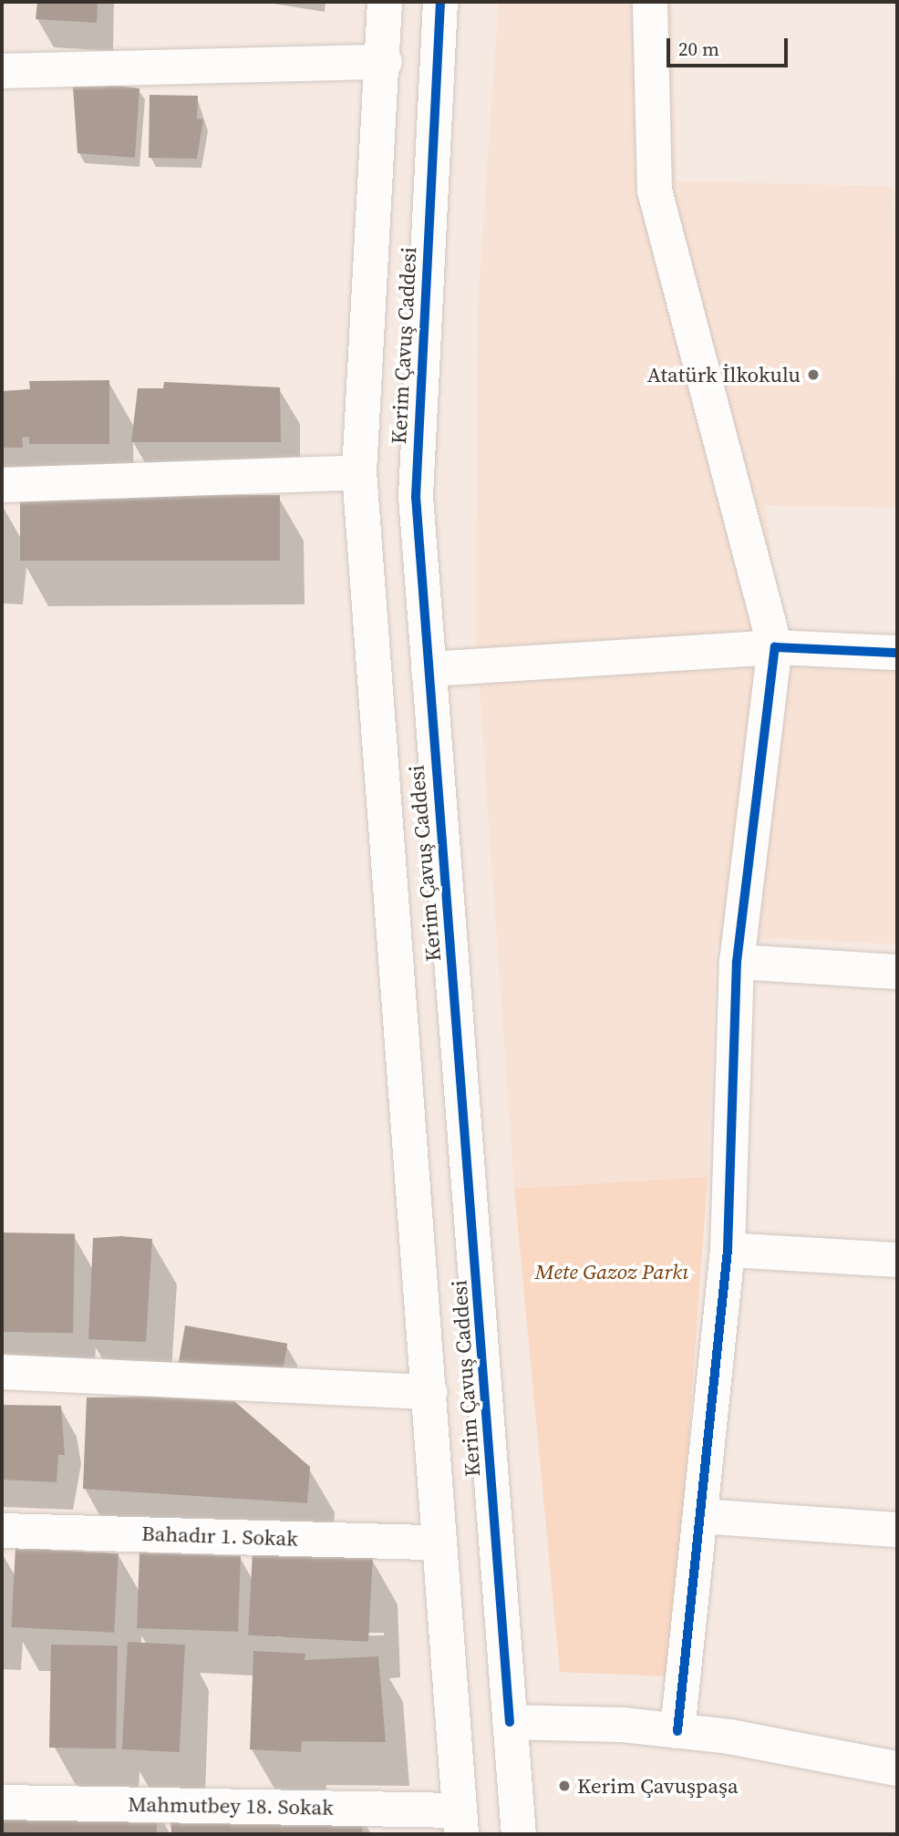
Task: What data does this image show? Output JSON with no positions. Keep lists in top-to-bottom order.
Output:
{
  "streets": {
    "street": ["Kerim Çavuş Caddesi", "Bahadır 1. Sokak", "Mahmutbey 18. Sokak"]
  },
  "crossings": [
    ["Kerim Çavuş Caddesi", "Bahadır 1. Sokak"],
    ["Kerim Çavuş Caddesi", "Mahmutbey 18. Sokak"]
  ],
  "parks": ["Mete Gazoz Parkı"],
  "places": ["Atatürk İlkokulu", "Kerim Çavuşpaşa"],
  "scale_bar": "20 m"
}
